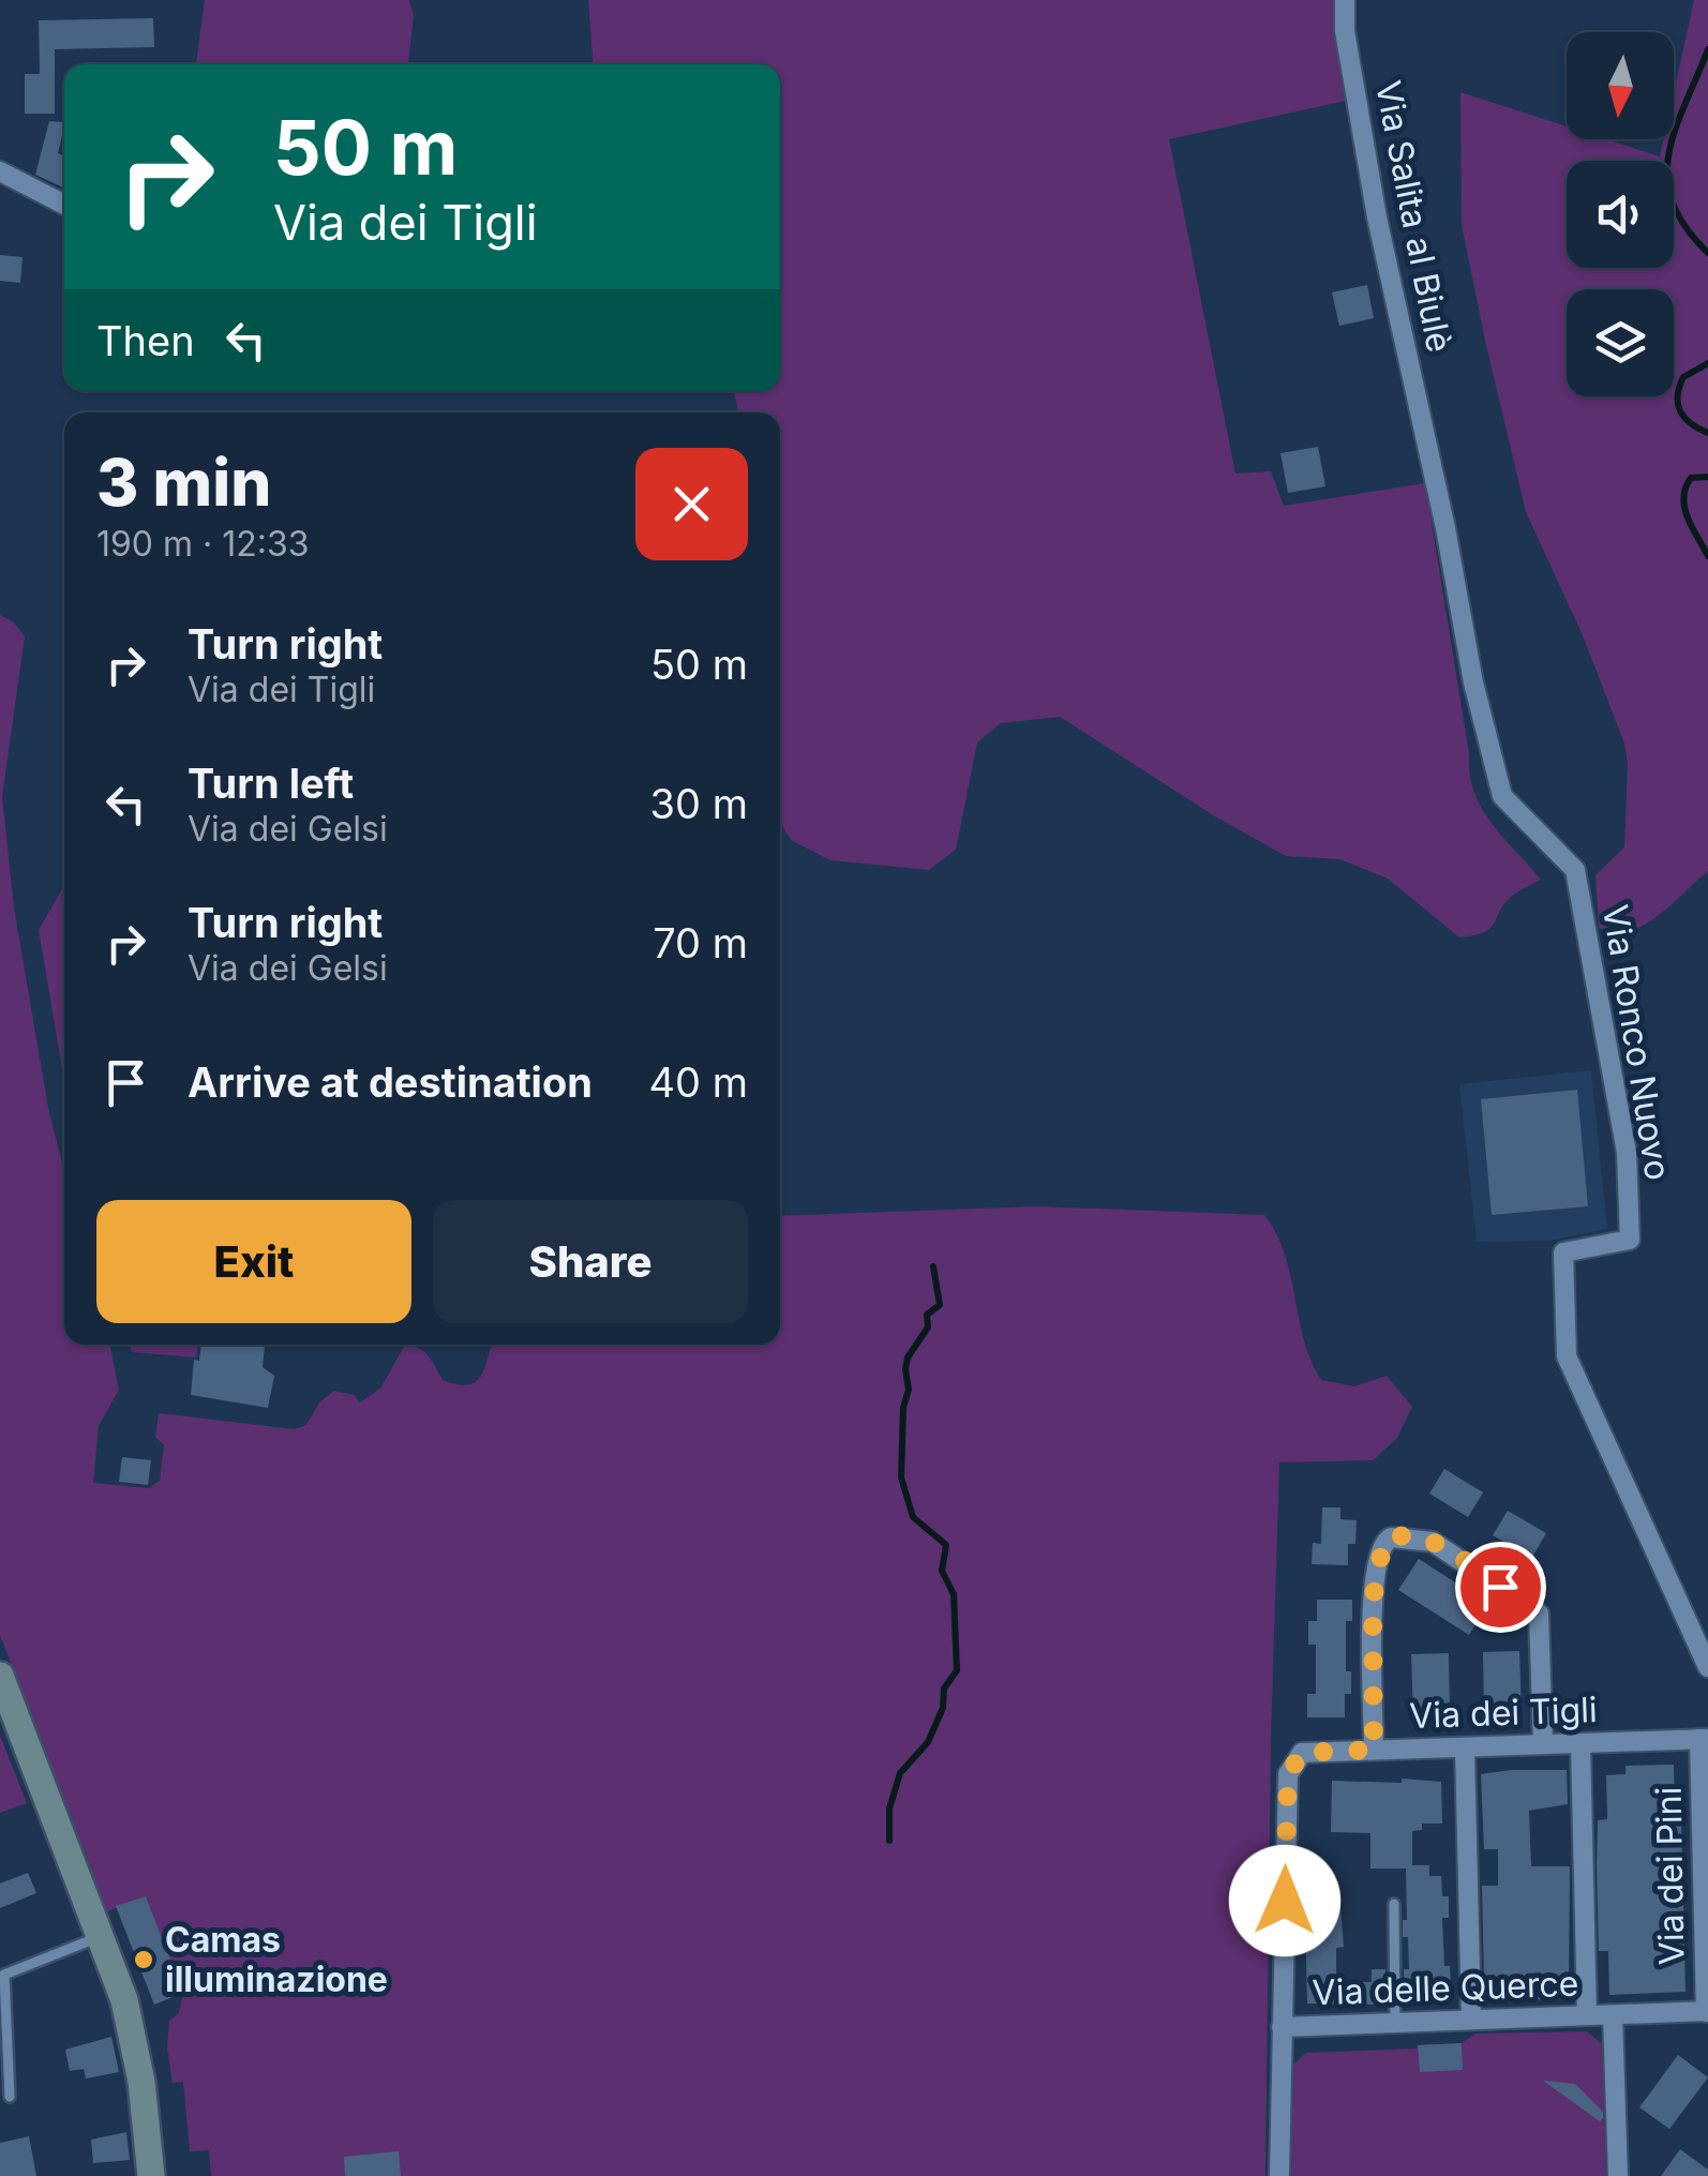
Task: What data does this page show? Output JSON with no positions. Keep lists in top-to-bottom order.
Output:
{
  "streets": {
    "street": [
      "Via Salita al Biulè",
      "Via Ronco Nuovo",
      "Via dei Tigli",
      "Via dei Pini",
      "Via delle Querce"
    ]
  },
  "crossings": [
    ["Via Salita al Biulè", "Via Ronco Nuovo"],
    ["Via dei Tigli", "Via dei Pini"],
    ["Via dei Tigli", "Via delle Querce"],
    ["Via dei Pini", "Via delle Querce"]
  ],
  "places": ["Camas illuminazione"],
  "north": "bottom",
  "page": {
    "turn": ["50 m", "Via dei Tigli"],
    "then": "Then",
    "heading": ["3 min", "190 m · 12:33"],
    "list": [
      {
        "name": "Turn right",
        "note": "Via dei Tigli",
        "value": "50 m"
      },
      {
        "name": "Turn left",
        "note": "Via dei Gelsi",
        "value": "30 m"
      },
      {
        "name": "Turn right",
        "note": "Via dei Gelsi",
        "value": "70 m"
      },
      {
        "name": "Arrive at destination",
        "value": "40 m"
      }
    ],
    "buttons": ["Exit", "Share"]
  }
}
